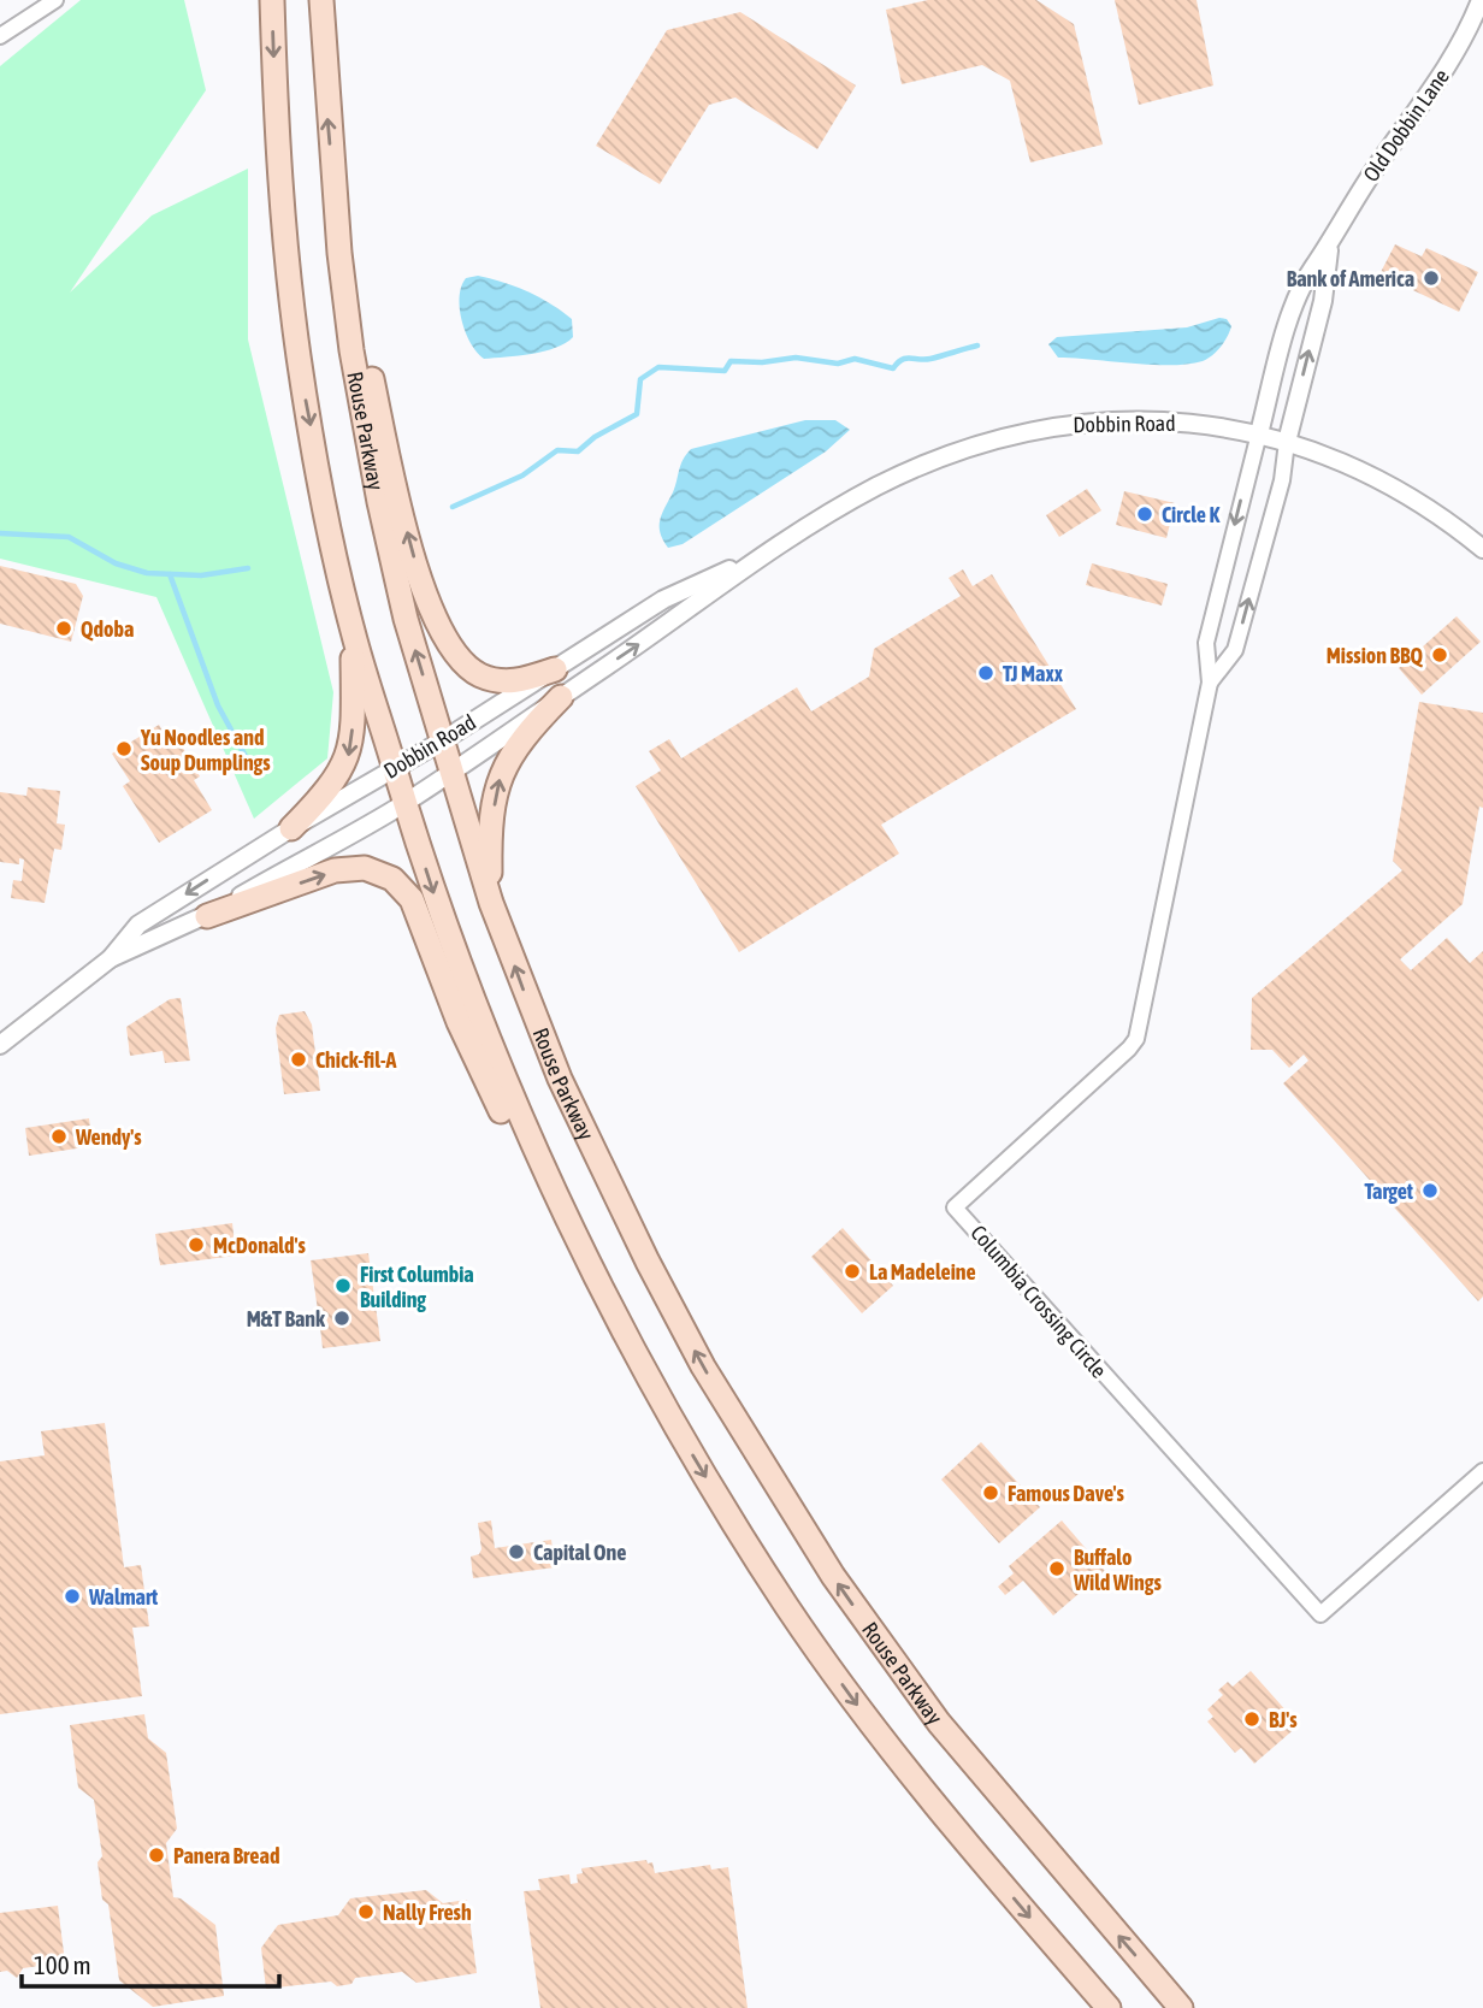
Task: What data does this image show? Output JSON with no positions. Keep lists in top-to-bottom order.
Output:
{
  "streets": {
    "main road": ["Rouse Parkway"],
    "street": ["Old Dobbin Lane", "Dobbin Road", "Columbia Crossing Circle"]
  },
  "crossings": [
    ["Old Dobbin Lane", "Dobbin Road"],
    ["Old Dobbin Lane", "Columbia Crossing Circle"],
    ["Dobbin Road", "Rouse Parkway"],
    ["Dobbin Road", "Columbia Crossing Circle"]
  ],
  "places": [
    "Bank of America",
    "Circle K",
    "Qdoba",
    "Mission BBQ",
    "TJ Maxx",
    "Yu Noodles and Soup Dumplings",
    "Chick-fil-A",
    "Wendy's",
    "Target",
    "McDonald's",
    "La Madeleine",
    "First Columbia Building",
    "M&T Bank",
    "Famous Dave's",
    "Capital One",
    "Buffalo Wild Wings",
    "Walmart",
    "BJ's",
    "Panera Bread",
    "Nally Fresh"
  ],
  "scale_bar": "100 m"
}
